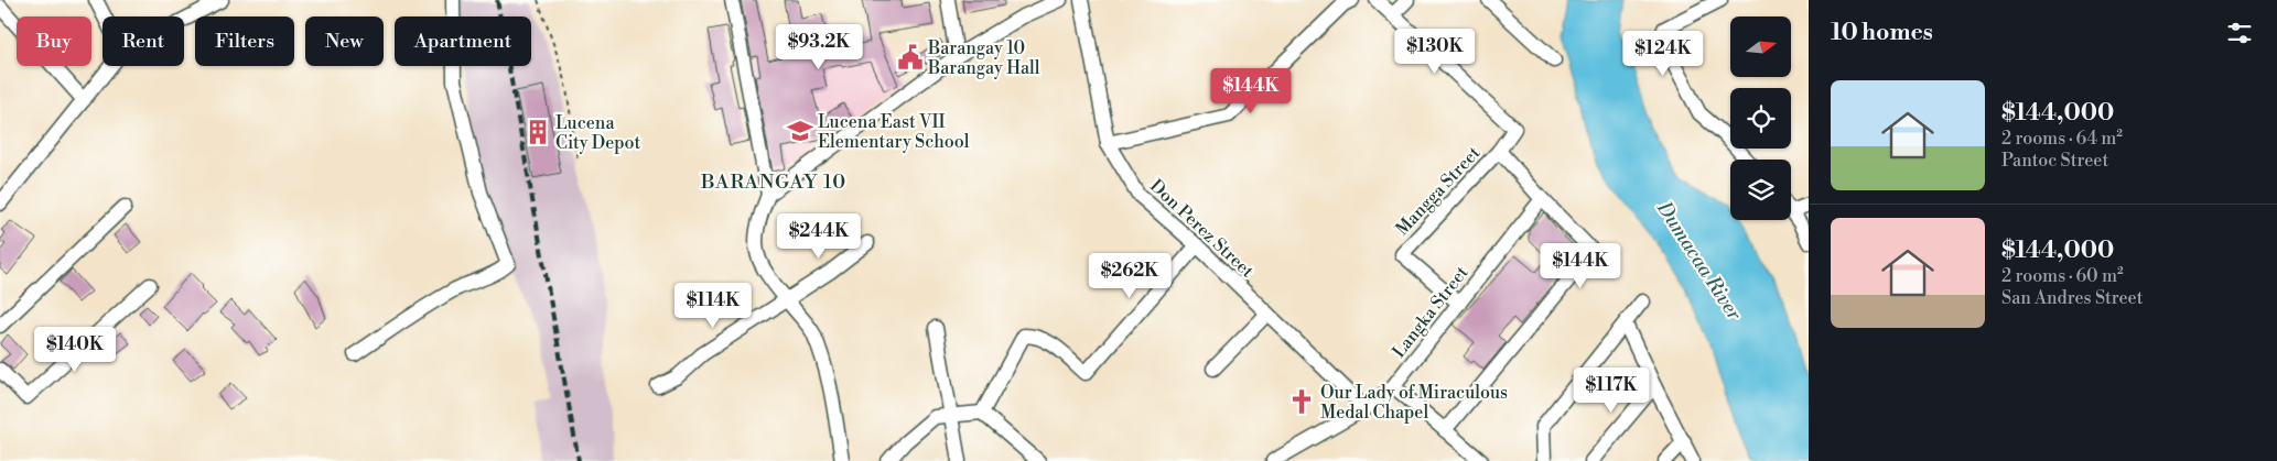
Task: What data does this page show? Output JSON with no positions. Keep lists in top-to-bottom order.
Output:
{
  "streets": {
    "street": ["Mangga Street", "Don Perez Street", "Langka Street"]
  },
  "crossings": [
    ["Mangga Street", "Langka Street"],
    ["Don Perez Street", "Langka Street"]
  ],
  "districts": ["BARANGAY 10"],
  "water": ["Dumacaa River"],
  "places": {
    "public building": ["Barangay 10 Barangay Hall"],
    "school or university": ["Lucena East VII Elementary School"],
    "building": ["Lucena City Depot"],
    "church": ["Our Lady of Miraculous Medal Chapel"]
  },
  "north": "right",
  "page": {
    "heading": "10 homes",
    "chip": [
      "Buy",
      "Rent",
      "Filters",
      "New",
      "Apartment"
    ],
    "price": [
      "$93.2K",
      "$130K",
      "$124K",
      "$144K",
      "$244K",
      "$144K",
      "$262K",
      "$114K",
      "$140K",
      "$117K"
    ],
    "list": [
      {
        "name": "$144,000",
        "note": "2 rooms · 64 m² · Pantoc Street"
      },
      {
        "name": "$144,000",
        "note": "2 rooms · 60 m² · San Andres Street"
      }
    ]
  }
}
